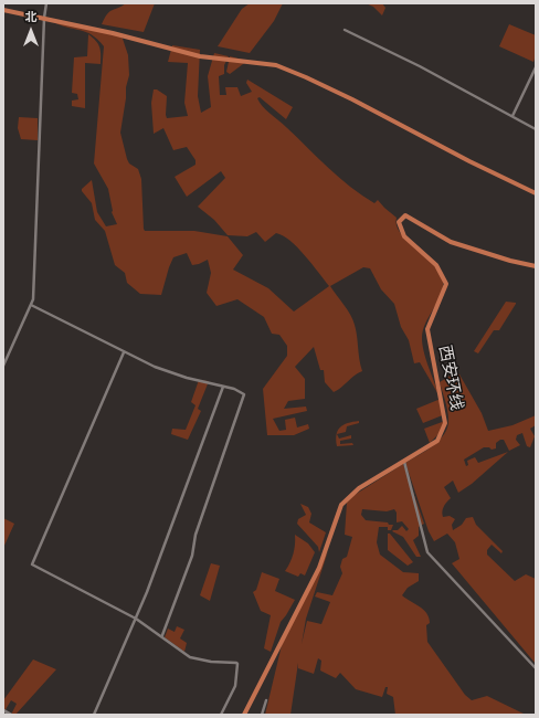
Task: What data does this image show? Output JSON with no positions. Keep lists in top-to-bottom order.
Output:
{
  "streets": {
    "main road": ["西安环线"]
  },
  "north": "top"
}
